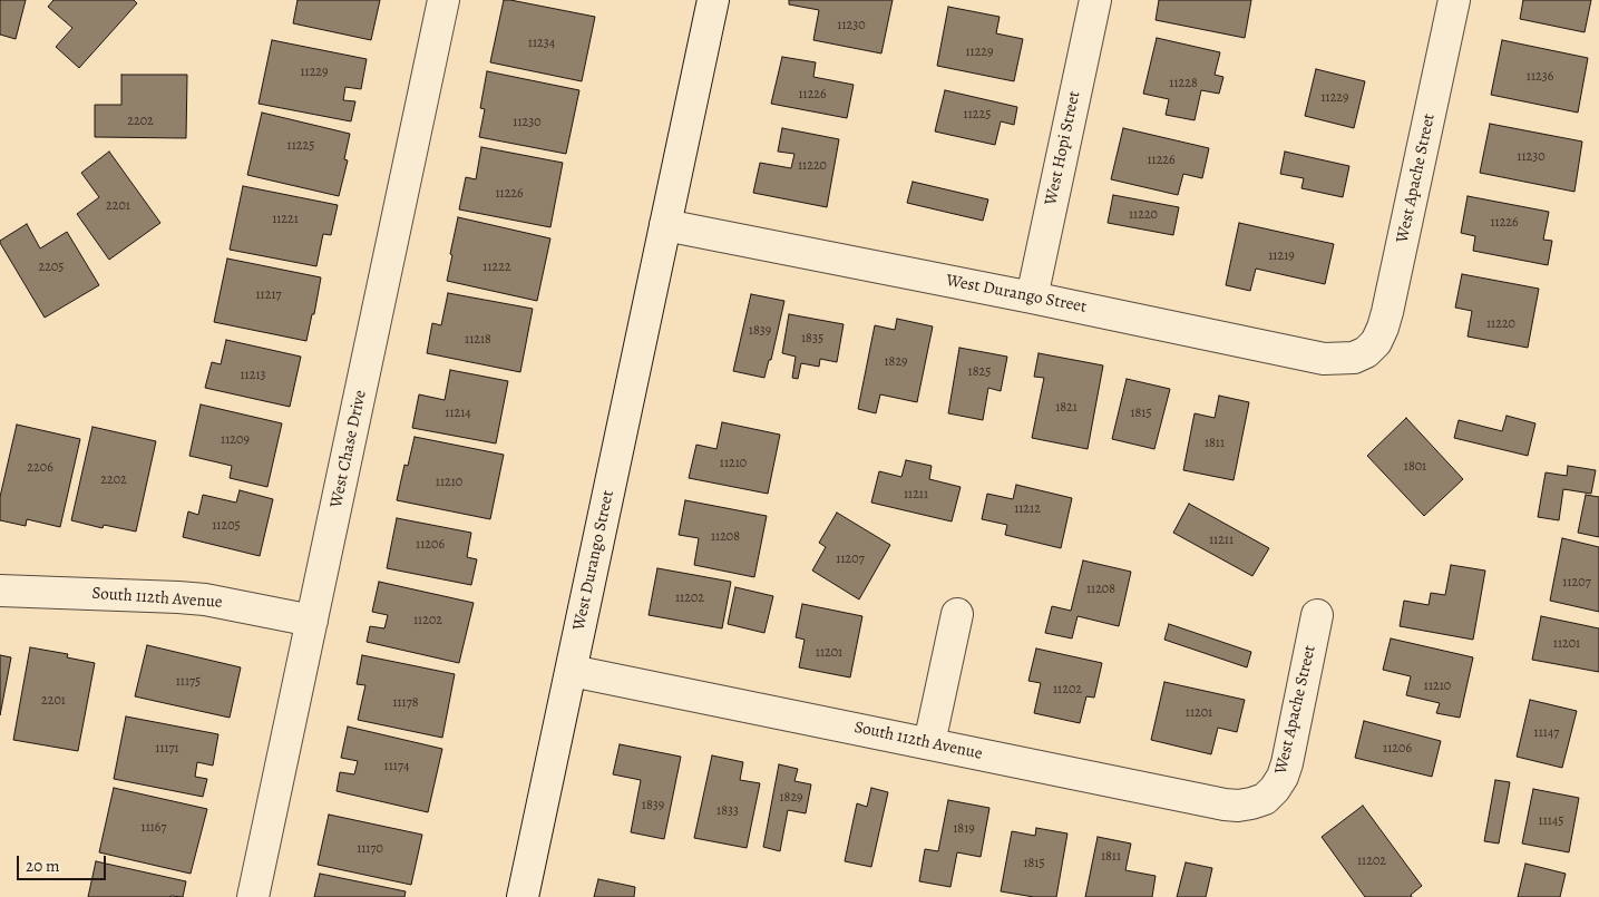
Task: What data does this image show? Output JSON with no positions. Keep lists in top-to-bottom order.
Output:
{
  "streets": {
    "street": [
      "West Hopi Street",
      "West Apache Street",
      "West Durango Street",
      "West Chase Drive",
      "South 112th Avenue"
    ]
  },
  "crossings": [
    ["West Hopi Street", "West Durango Street"],
    ["West Apache Street", "West Durango Street"],
    ["West Apache Street", "South 112th Avenue"],
    ["West Durango Street", "South 112th Avenue"],
    ["West Chase Drive", "South 112th Avenue"]
  ],
  "house_numbers": [
    "11230",
    "11234",
    "11229",
    "11229",
    "11236",
    "11228",
    "11226",
    "11229",
    "11225",
    "2202",
    "11230",
    "11225",
    "11230",
    "11226",
    "11220",
    "11226",
    "2201",
    "11220",
    "11221",
    "11226",
    "11219",
    "2205",
    "11222",
    "11217",
    "11220",
    "1839",
    "1835",
    "11218",
    "1829",
    "1825",
    "11213",
    "1821",
    "11214",
    "1815",
    "11209",
    "1811",
    "11210",
    "1801",
    "2206",
    "2202",
    "11210",
    "11211",
    "11212",
    "11205",
    "11208",
    "11211",
    "11206",
    "11207",
    "11207",
    "11208",
    "11202",
    "11202",
    "11201",
    "11201",
    "11175",
    "11210",
    "11202",
    "2201",
    "11178",
    "11201",
    "11147",
    "11171",
    "11206",
    "11174",
    "1829",
    "1839",
    "1833",
    "11145",
    "11167",
    "1819",
    "11170",
    "1811",
    "11202",
    "1815"
  ],
  "scale_bar": "20 m"
}
